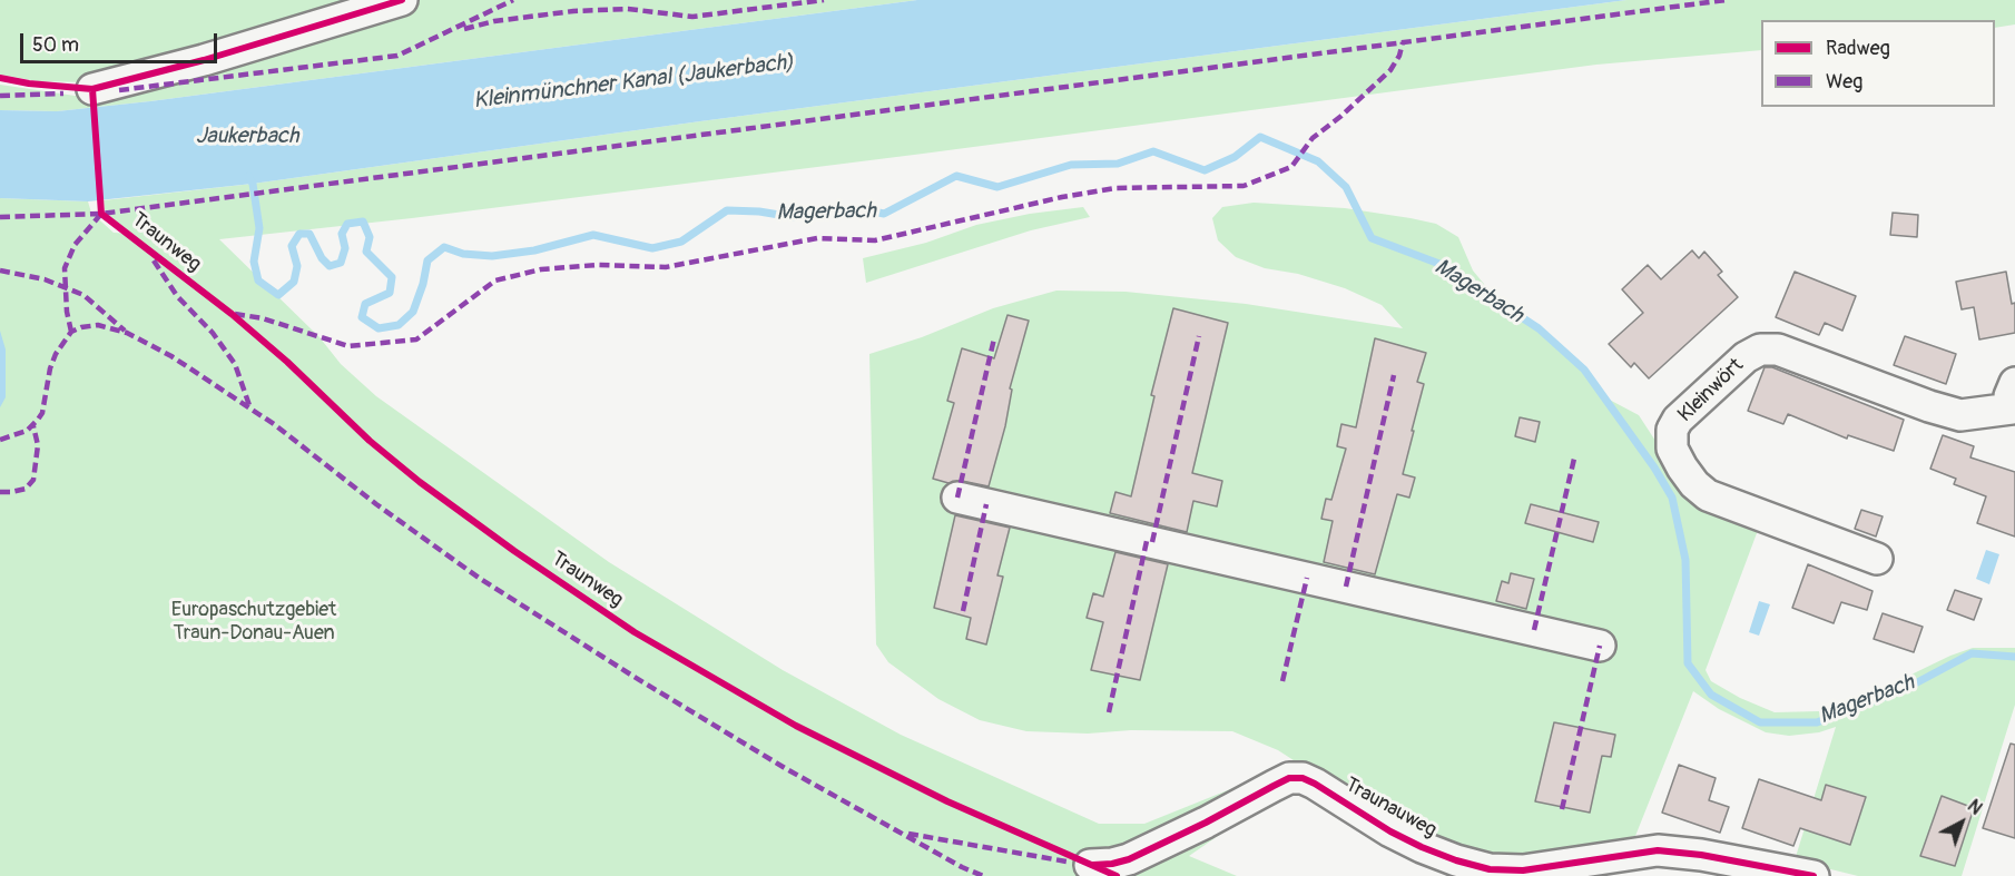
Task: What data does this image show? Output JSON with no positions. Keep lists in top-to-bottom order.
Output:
{
  "streets": {
    "street": ["Kleinwört", "Traunauweg"],
    "cycle path": ["Traunweg"]
  },
  "water": ["Kleinmünchner Kanal (Jaukerbach)", "Jaukerbach", "Magerbach"],
  "parks": ["Europaschutzgebiet Traun-Donau-Auen"],
  "legend": ["Radweg", "Weg"],
  "scale_bar": "50 m",
  "north": "top right"
}
